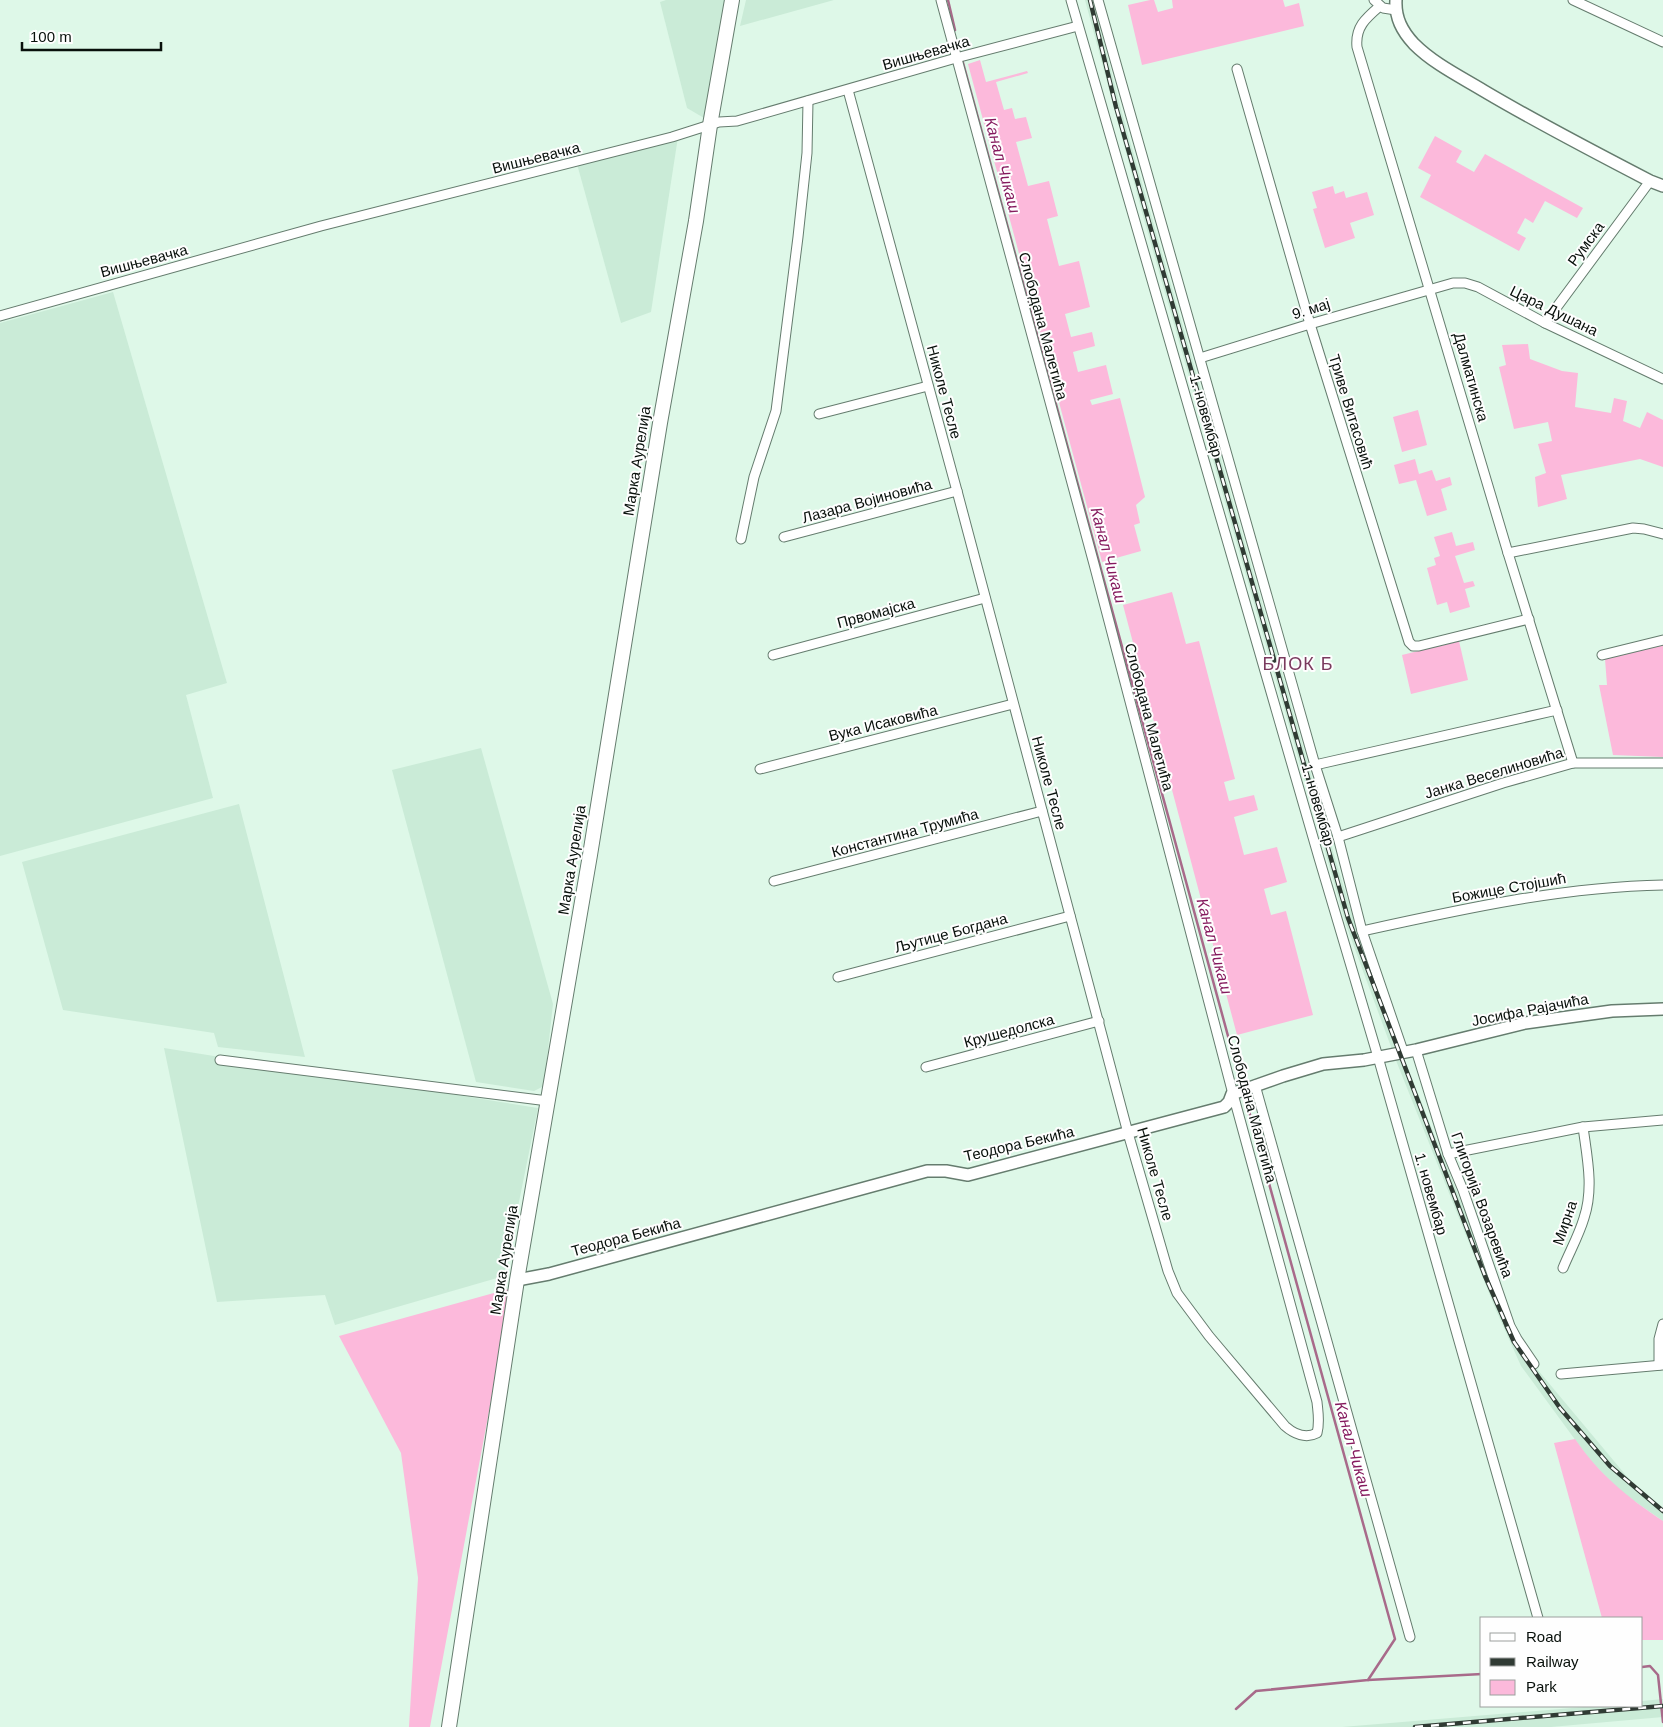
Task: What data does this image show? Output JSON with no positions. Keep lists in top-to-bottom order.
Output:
{
  "streets": {
    "main road": ["Марка Аурелија"],
    "street": [
      "Вишњевачка",
      "Румска",
      "9. мај",
      "Цара Душана",
      "Слободана Малетића",
      "Далматинска",
      "Николе Тесле",
      "Триве Витасовић",
      "1. новембар",
      "Лазара Војиновића",
      "Првомајска",
      "Вука Исаковића",
      "Јанка Веселиновића",
      "Константина Трумића",
      "Божице Стојшић",
      "Љутице Богдана",
      "Јосифа Рајачића",
      "Крушедолска",
      "Теодора Бекића",
      "Глигорија Возаревића",
      "Мирна"
    ]
  },
  "crossings": [
    ["Вишњевачка", "Слободана Малетића"],
    ["Вишњевачка", "Николе Тесле"],
    ["Вишњевачка", "1. новембар"],
    ["Вишњевачка", "Марка Аурелија"],
    ["Румска", "Цара Душана"],
    ["9. мај", "Цара Душана"],
    ["9. мај", "Далматинска"],
    ["9. мај", "Триве Витасовић"],
    ["9. мај", "1. новембар"],
    ["Цара Душана", "Далматинска"],
    ["Слободана Малетића", "Николе Тесле"],
    ["Слободана Малетића", "Теодора Бекића"],
    ["Далматинска", "Триве Витасовић"],
    ["Далматинска", "Јанка Веселиновића"],
    ["Николе Тесле", "Лазара Војиновића"],
    ["Николе Тесле", "Првомајска"],
    ["Николе Тесле", "Вука Исаковића"],
    ["Николе Тесле", "Константина Трумића"],
    ["Николе Тесле", "Љутице Богдана"],
    ["Николе Тесле", "Крушедолска"],
    ["Николе Тесле", "Теодора Бекића"],
    ["1. новембар", "Јанка Веселиновића"],
    ["1. новембар", "Божице Стојшић"],
    ["1. новембар", "Јосифа Рајачића"],
    ["1. новембар", "Теодора Бекића"],
    ["Марка Аурелија", "Теодора Бекића"],
    ["Јосифа Рајачића", "Теодора Бекића"],
    ["Јосифа Рајачића", "Глигорија Возаревића"]
  ],
  "districts": ["БЛОК Б"],
  "water": ["Канал Чикаш"],
  "legend": ["Road", "Railway", "Park"],
  "scale_bar": "100 m"
}
